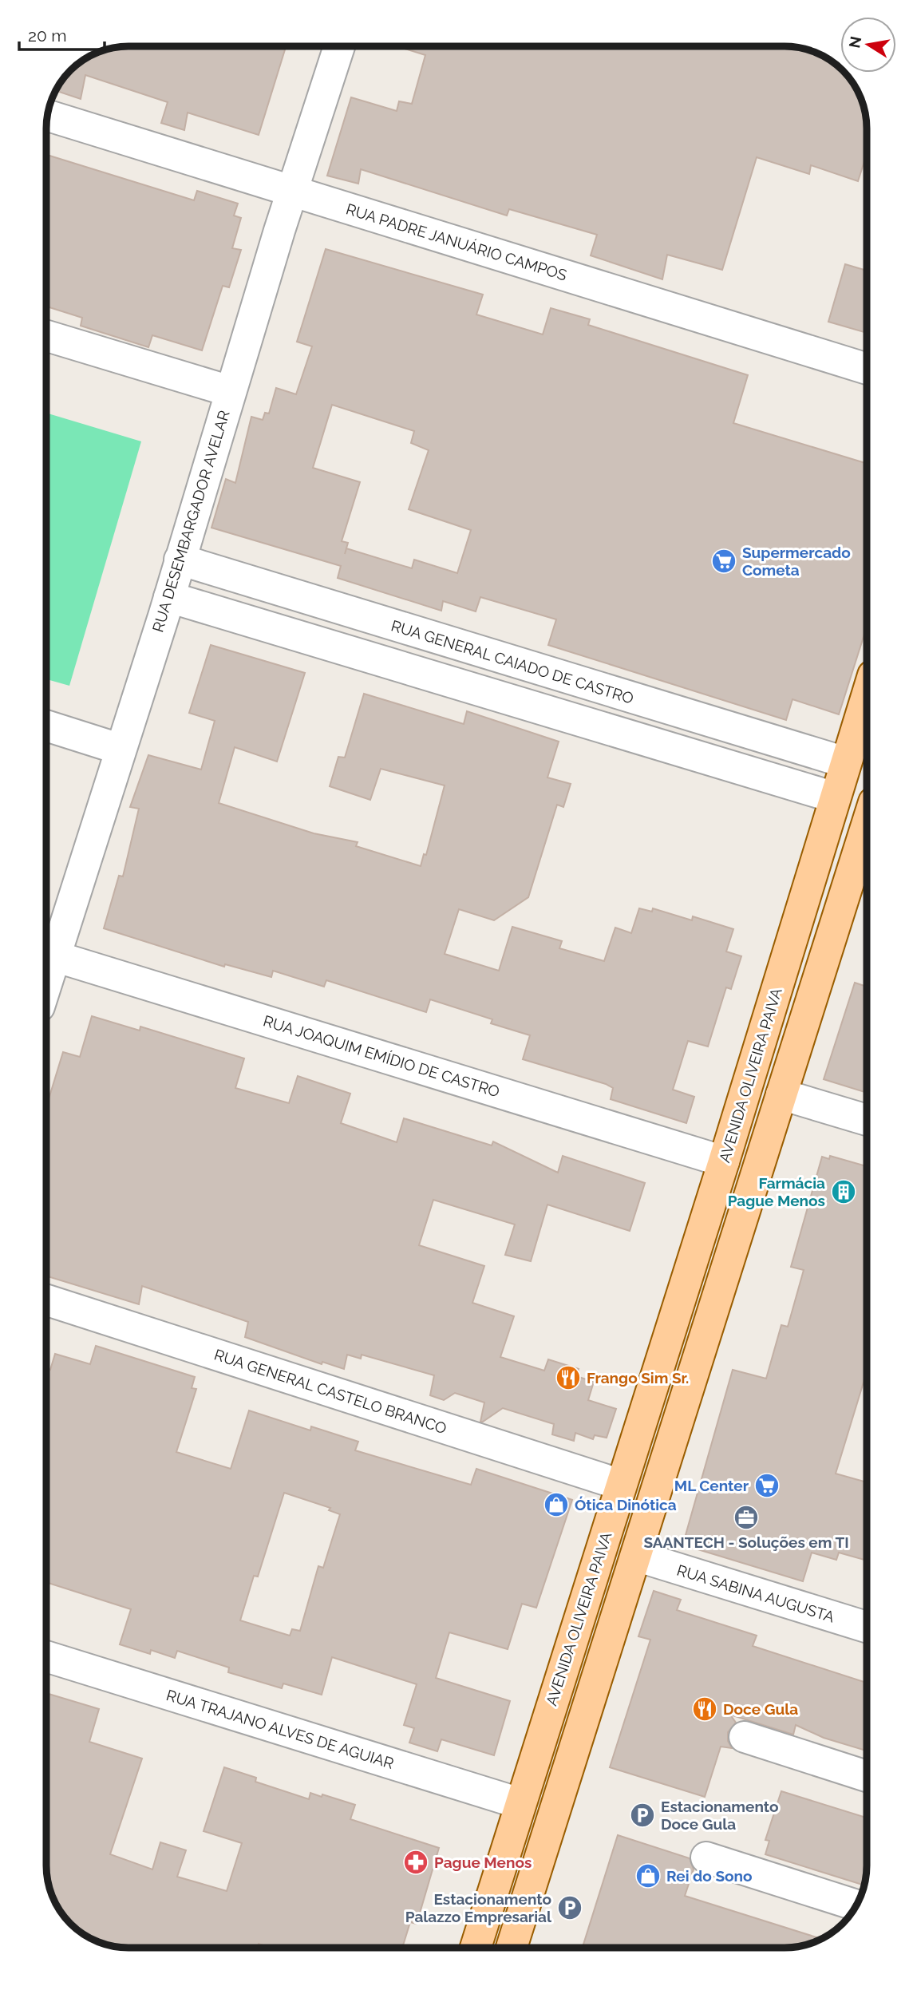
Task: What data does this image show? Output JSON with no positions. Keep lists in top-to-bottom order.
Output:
{
  "streets": {
    "main road": ["AVENIDA OLIVEIRA PAIVA"],
    "street": [
      "RUA PADRE JANUÁRIO CAMPOS",
      "RUA DESEMBARGADOR AVELAR",
      "RUA GENERAL CAIADO DE CASTRO",
      "RUA JOAQUIM EMÍDIO DE CASTRO",
      "RUA GENERAL CASTELO BRANCO",
      "RUA SABINA AUGUSTA",
      "RUA TRAJANO ALVES DE AGUIAR"
    ]
  },
  "crossings": [
    ["RUA PADRE JANUÁRIO CAMPOS", "RUA DESEMBARGADOR AVELAR"],
    ["RUA DESEMBARGADOR AVELAR", "RUA GENERAL CAIADO DE CASTRO"],
    ["RUA DESEMBARGADOR AVELAR", "RUA JOAQUIM EMÍDIO DE CASTRO"],
    ["RUA GENERAL CAIADO DE CASTRO", "AVENIDA OLIVEIRA PAIVA"],
    ["RUA JOAQUIM EMÍDIO DE CASTRO", "AVENIDA OLIVEIRA PAIVA"],
    ["AVENIDA OLIVEIRA PAIVA", "RUA GENERAL CASTELO BRANCO"],
    ["AVENIDA OLIVEIRA PAIVA", "RUA TRAJANO ALVES DE AGUIAR"]
  ],
  "places": {
    "supermarket": ["Supermercado Cometa", "ML Center"],
    "building": ["Farmácia Pague Menos"],
    "restaurant": ["Frango Sim Sr.", "Doce Gula"],
    "shop": ["Ótica Dinótica", "Rei do Sono"],
    "office": ["SAANTECH - Soluções em TI"],
    "parking": ["Estacionamento Doce Gula", "Estacionamento Palazzo Empresarial"],
    "pharmacy": ["Pague Menos"]
  },
  "scale_bar": "20 m",
  "north": "left"
}
